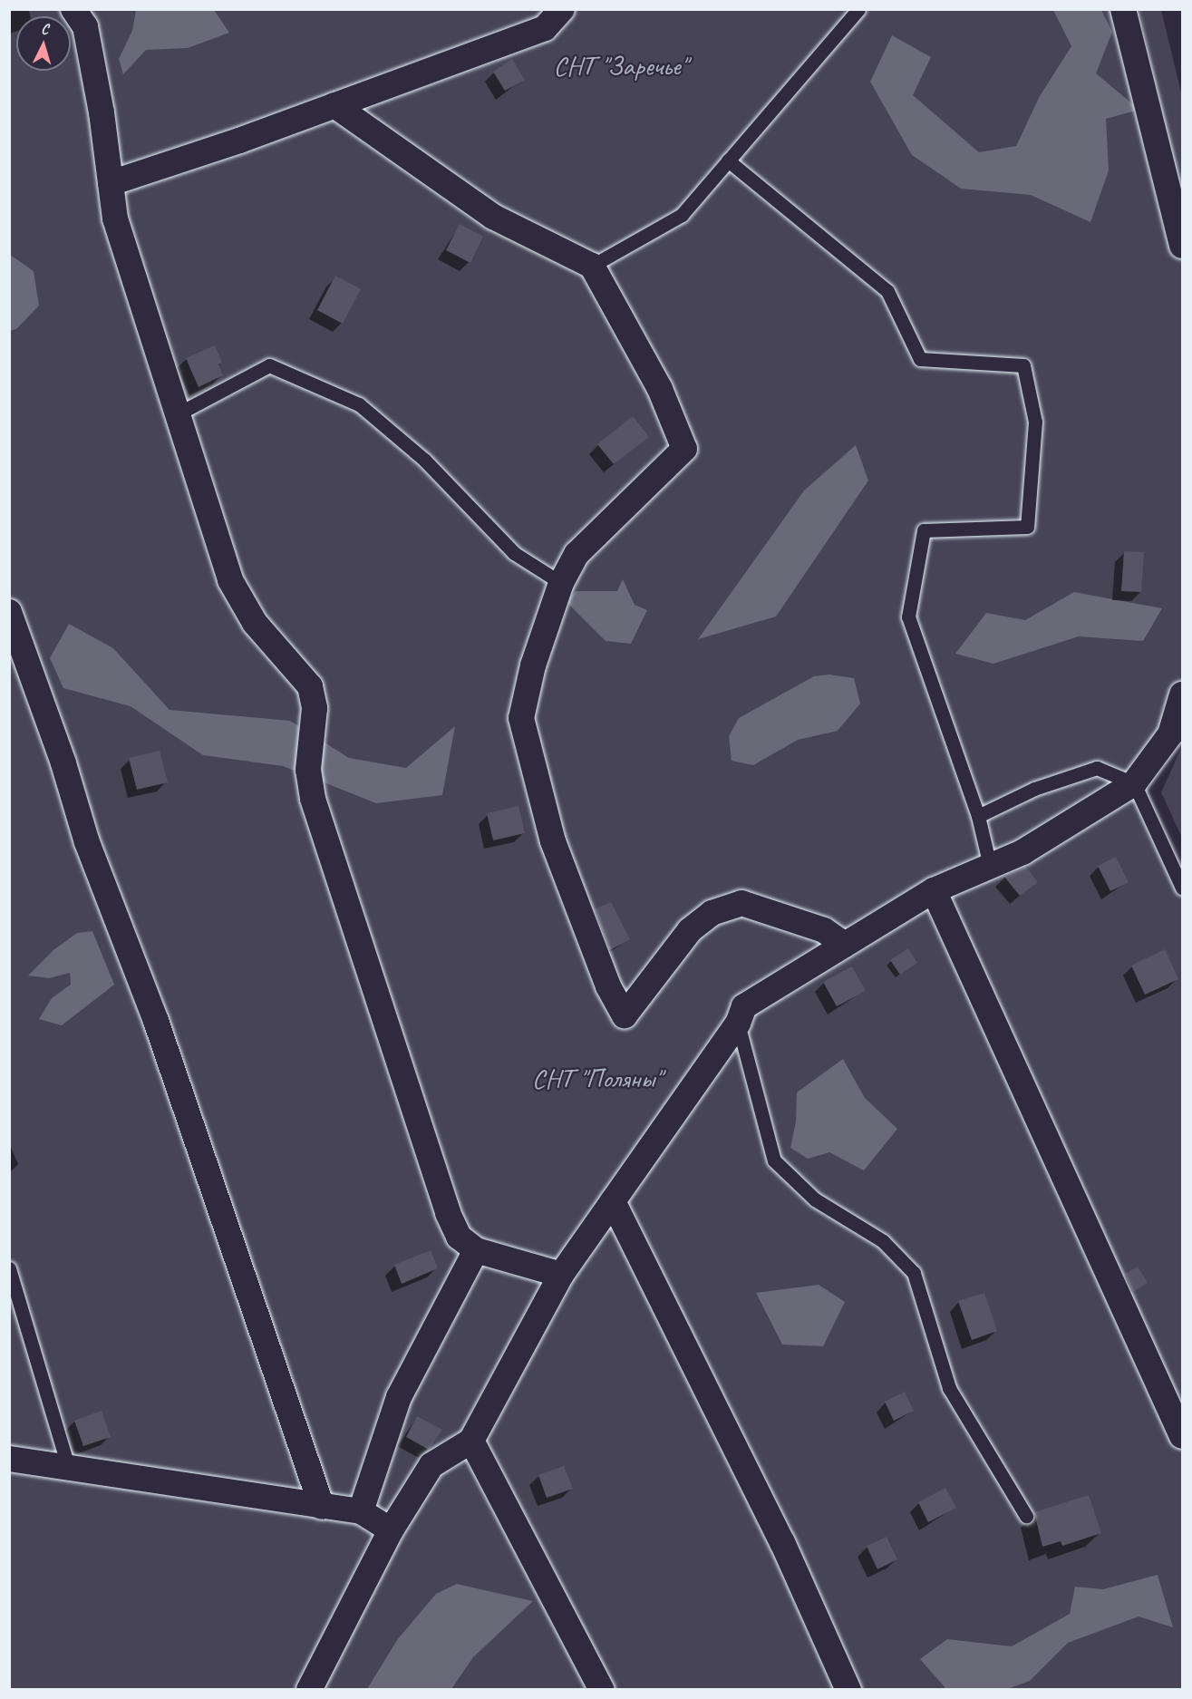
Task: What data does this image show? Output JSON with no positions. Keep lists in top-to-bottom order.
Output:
{
  "parks": ["СНТ \"Заречье\"", "СНТ \"Поляны\""],
  "north": "top"
}
